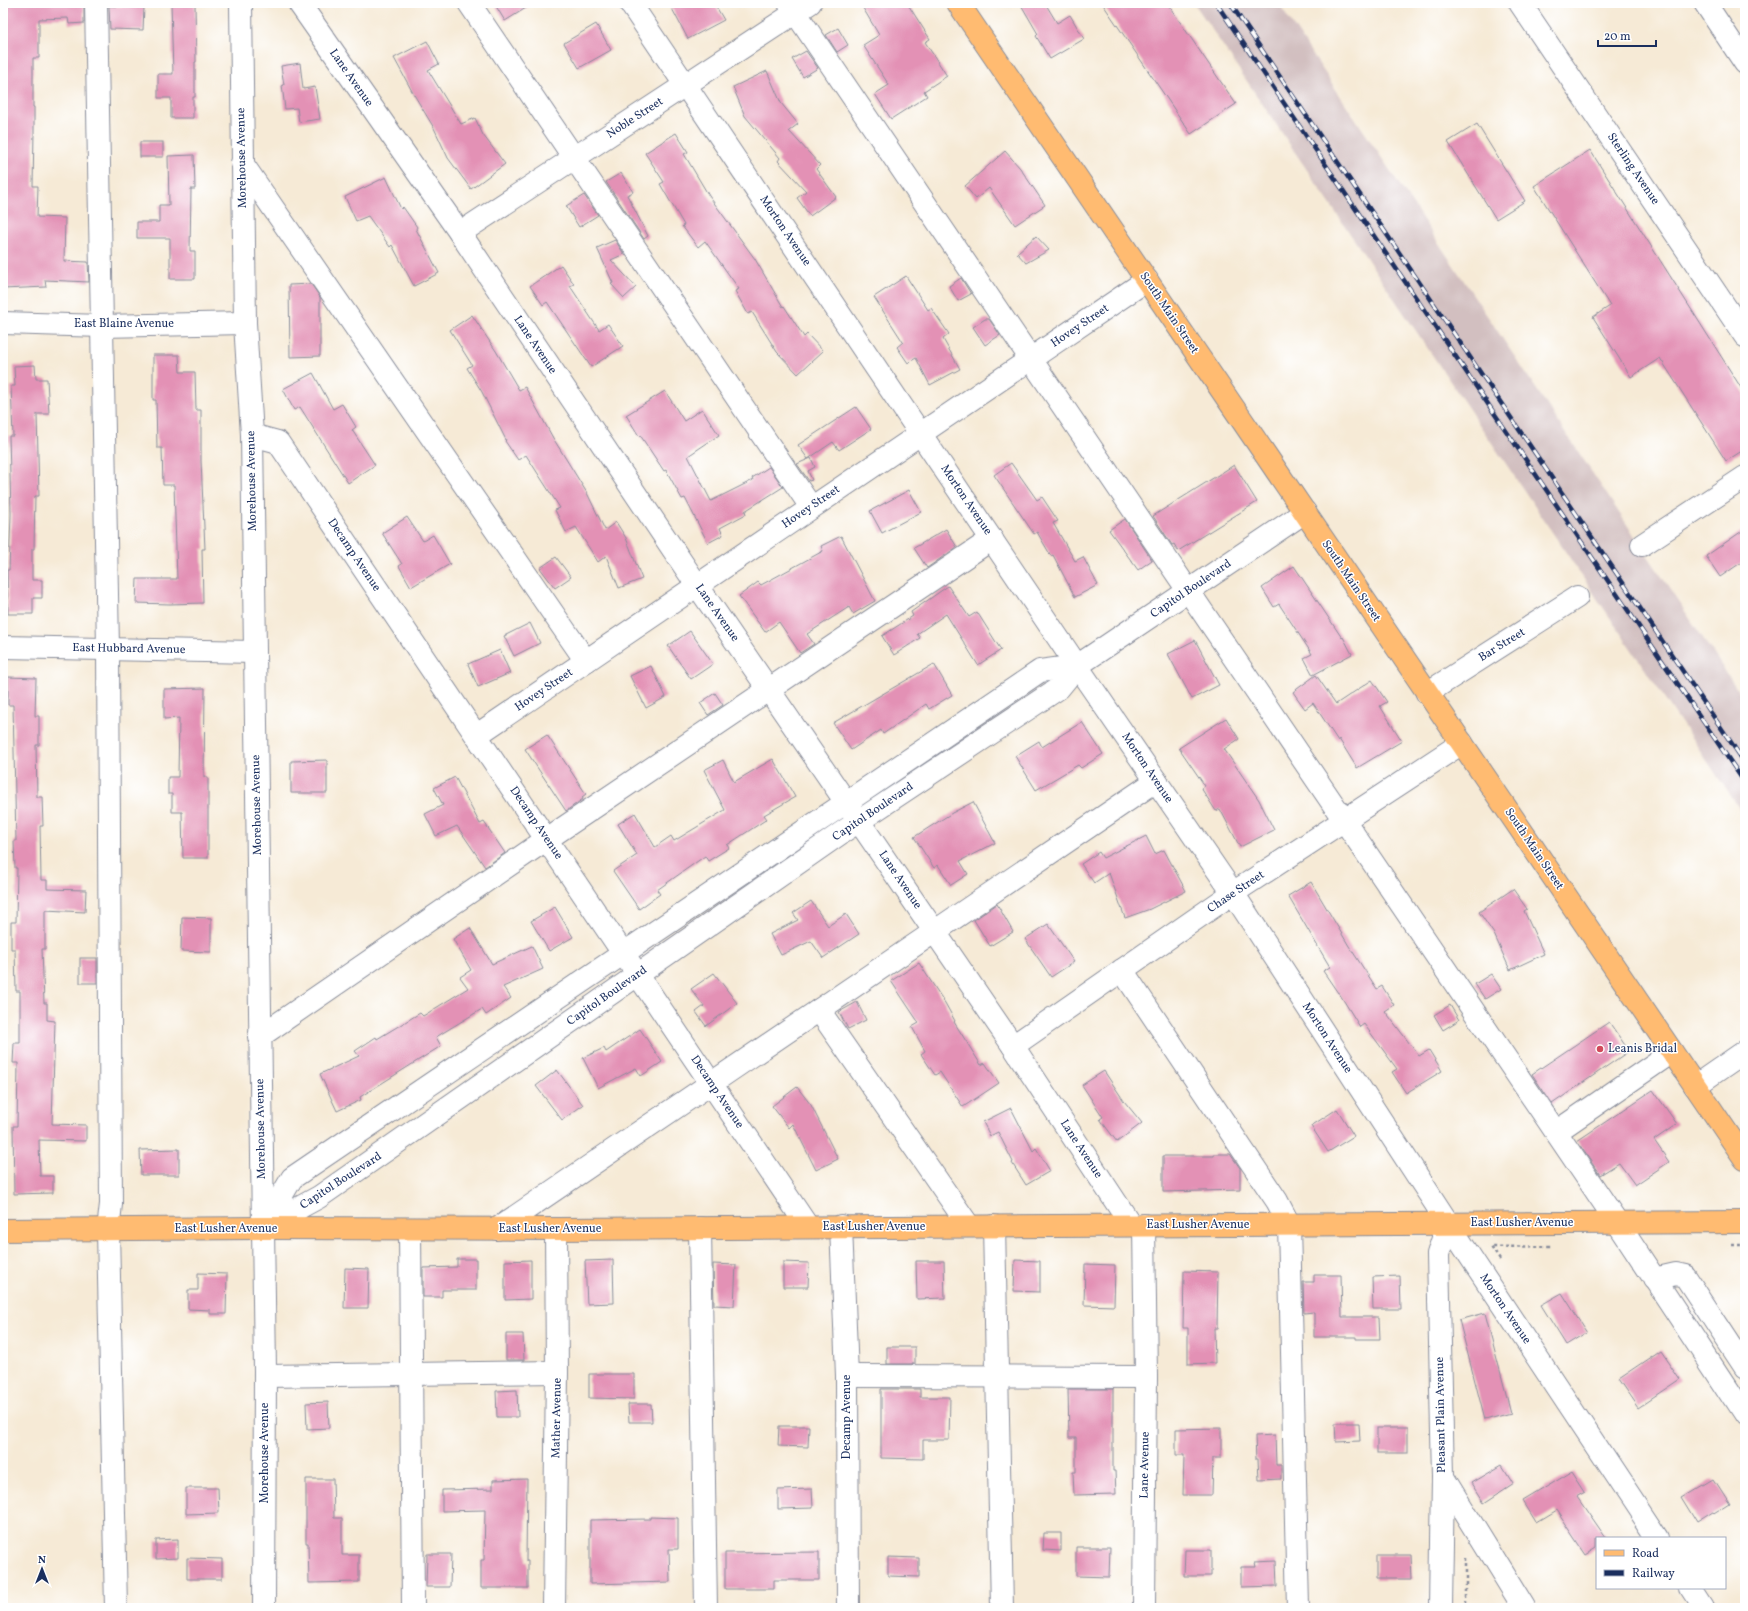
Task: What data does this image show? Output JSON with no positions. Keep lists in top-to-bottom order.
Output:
{
  "streets": {
    "main road": ["South Main Street", "East Lusher Avenue"],
    "street": [
      "Lane Avenue",
      "Noble Street",
      "Morehouse Avenue",
      "Sterling Avenue",
      "Morton Avenue",
      "East Blaine Avenue",
      "Hovey Street",
      "Decamp Avenue",
      "Capitol Boulevard",
      "Bar Street",
      "East Hubbard Avenue",
      "Chase Street",
      "Pleasant Plain Avenue",
      "Mather Avenue"
    ]
  },
  "crossings": [
    ["Lane Avenue", "Noble Street"],
    ["Lane Avenue", "Hovey Street"],
    ["Lane Avenue", "Capitol Boulevard"],
    ["Lane Avenue", "Chase Street"],
    ["Lane Avenue", "East Lusher Avenue"],
    ["Noble Street", "Morton Avenue"],
    ["Morehouse Avenue", "East Blaine Avenue"],
    ["Morehouse Avenue", "Decamp Avenue"],
    ["Morehouse Avenue", "Capitol Boulevard"],
    ["Morehouse Avenue", "East Hubbard Avenue"],
    ["Morehouse Avenue", "East Lusher Avenue"],
    ["Morton Avenue", "Hovey Street"],
    ["Morton Avenue", "Capitol Boulevard"],
    ["Morton Avenue", "Chase Street"],
    ["Morton Avenue", "East Lusher Avenue"],
    ["Morton Avenue", "Pleasant Plain Avenue"],
    ["South Main Street", "Hovey Street"],
    ["South Main Street", "Capitol Boulevard"],
    ["South Main Street", "Bar Street"],
    ["South Main Street", "Chase Street"],
    ["Hovey Street", "Decamp Avenue"],
    ["Decamp Avenue", "Capitol Boulevard"],
    ["Decamp Avenue", "East Lusher Avenue"],
    ["Capitol Boulevard", "East Lusher Avenue"],
    ["East Lusher Avenue", "Pleasant Plain Avenue"],
    ["East Lusher Avenue", "Mather Avenue"]
  ],
  "places": ["Leanis Bridal"],
  "legend": ["Road", "Railway"],
  "scale_bar": "20 m",
  "north": "top"
}
